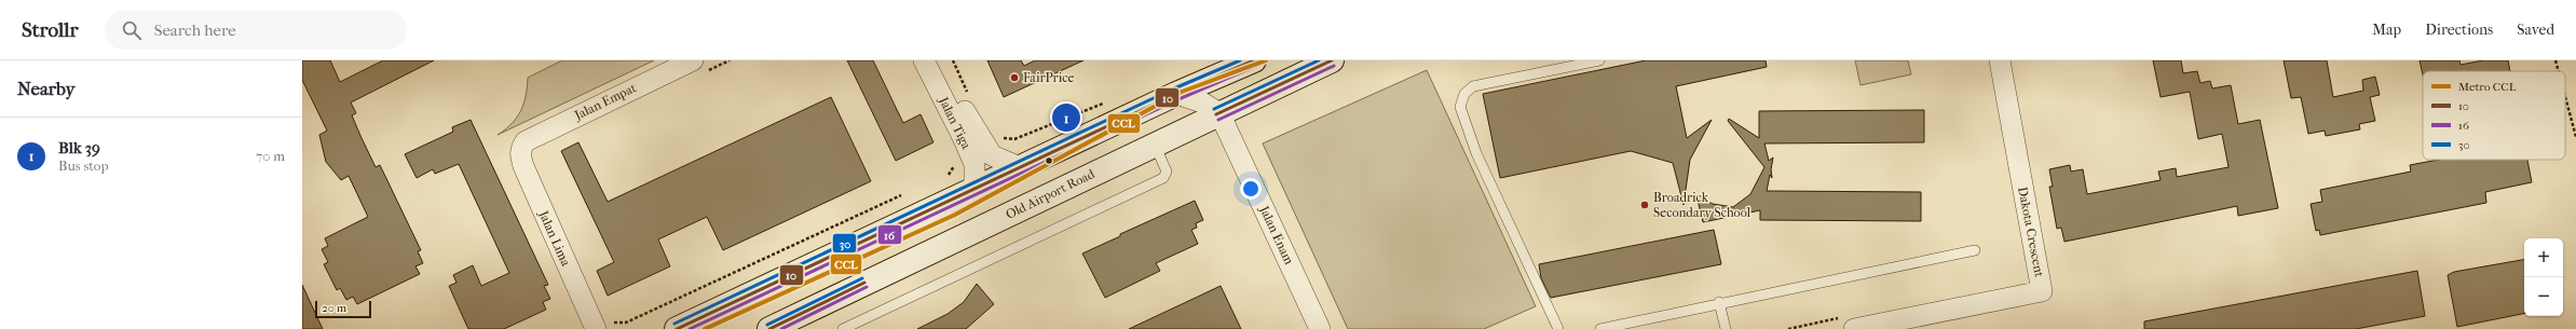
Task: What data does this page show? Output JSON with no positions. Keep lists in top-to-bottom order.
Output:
{
  "streets": {
    "main road": ["Old Airport Road"],
    "street": [
      "Jalan Empat",
      "Jalan Tiga",
      "Dakota Crescent",
      "Jalan Enam",
      "Jalan Lima"
    ]
  },
  "crossings": [
    ["Jalan Empat", "Jalan Lima"],
    ["Old Airport Road", "Jalan Enam"]
  ],
  "places": ["FairPrice", "Broadrick Secondary School"],
  "lines": [
    "metro line CCL",
    "transit line 10",
    "transit line 30",
    "transit line 16"
  ],
  "legend": [
    "Metro CCL",
    "10",
    "16",
    "30"
  ],
  "scale_bar": "20 m",
  "page": {
    "header": "Strollr",
    "search": "Search here",
    "nav": ["Map", "Directions", "Saved"],
    "heading": "Nearby",
    "pins": "1",
    "list": [
      {
        "mark": "1",
        "name": "Blk 39",
        "note": "Bus stop",
        "value": "70 m"
      }
    ],
    "map_buttons": ["+", "−"],
    "scale": "20 m"
  }
}
